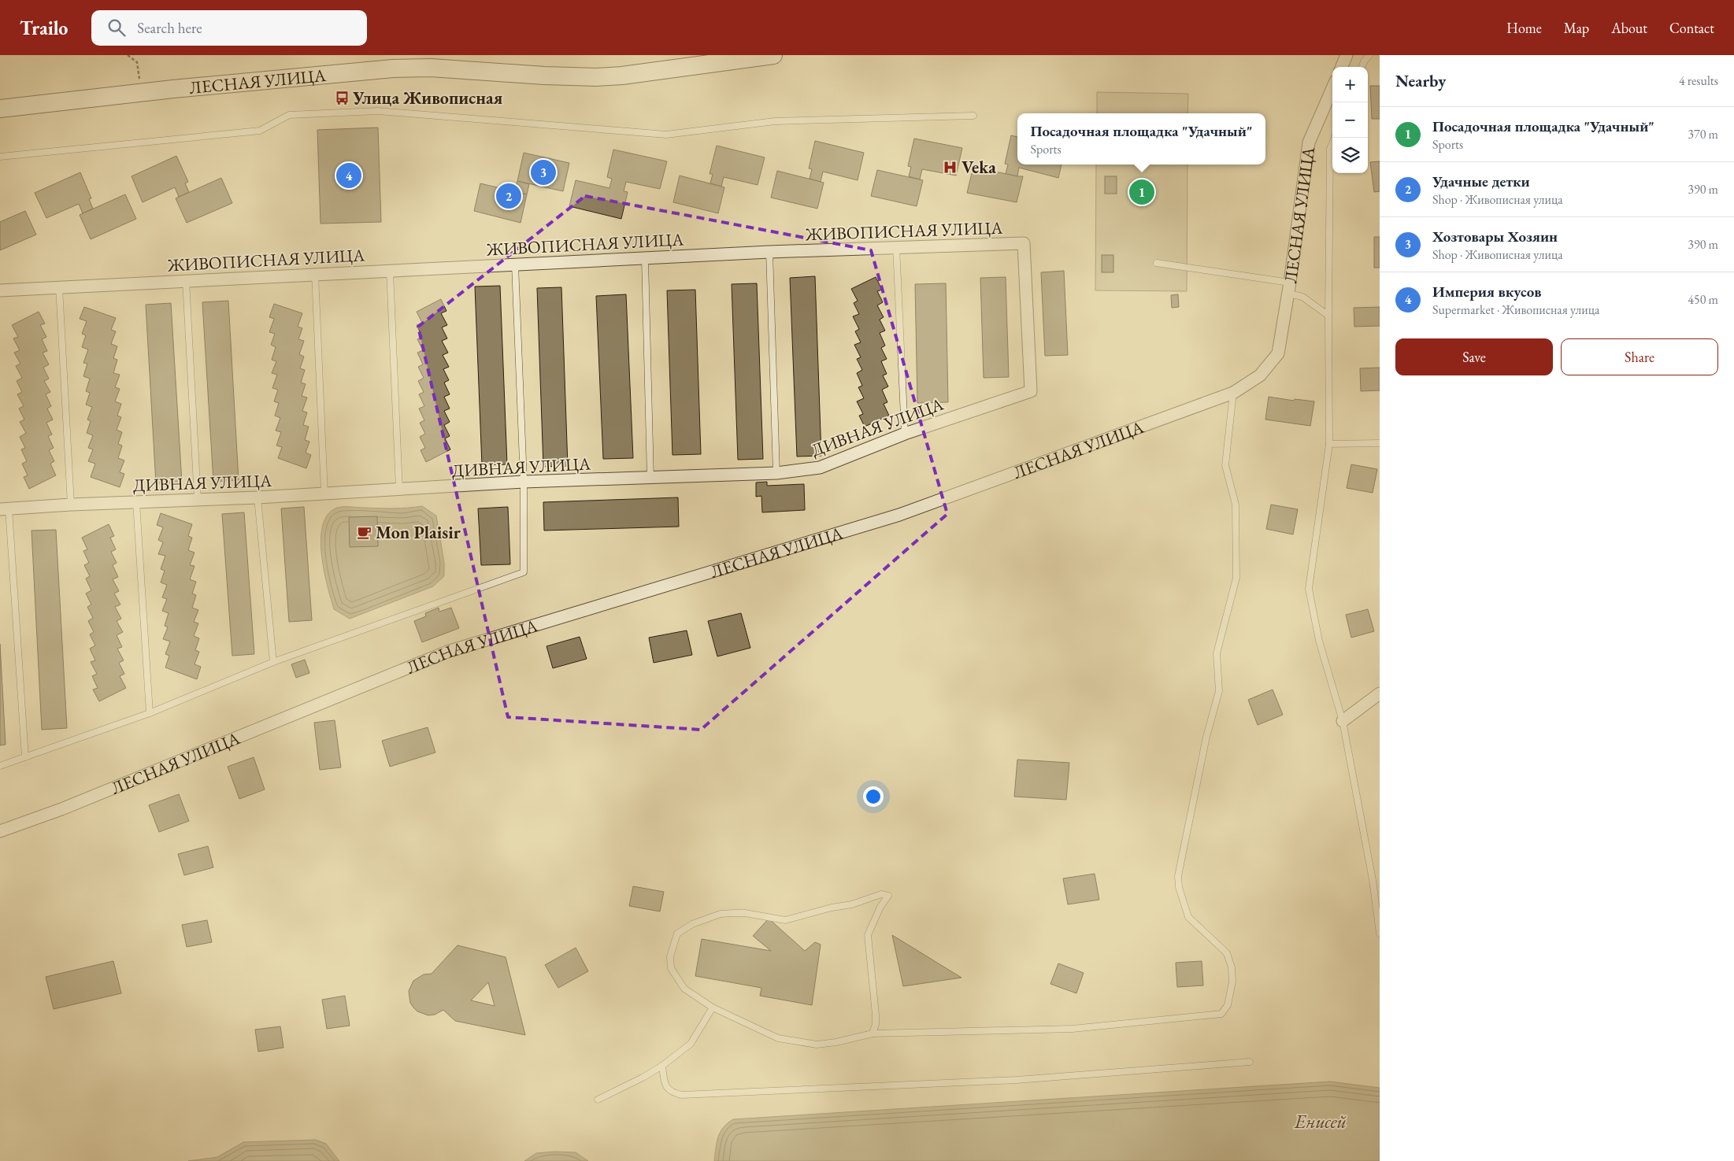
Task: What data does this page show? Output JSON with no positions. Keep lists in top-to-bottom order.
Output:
{
  "streets": {
    "main road": ["ЛЕСНАЯ УЛИЦА"],
    "street": ["ЖИВОПИСНАЯ УЛИЦА", "ДИВНАЯ УЛИЦА"]
  },
  "crossings": [
    ["ЖИВОПИСНАЯ УЛИЦА", "ДИВНАЯ УЛИЦА"]
  ],
  "water": ["Енисей"],
  "places": {
    "bus stop": ["Улица Живописная"],
    "hospital": ["Veka"],
    "cafe": ["Mon Plaisir"]
  },
  "page": {
    "header": "Trailo",
    "search": "Search here",
    "nav": [
      "Home",
      "Map",
      "About",
      "Contact"
    ],
    "heading": ["Nearby", "4 results"],
    "map_buttons": ["+", "−"],
    "list": [
      {
        "mark": "1",
        "name": "Посадочная площадка \"Удачный\"",
        "note": "Sports",
        "value": "370 m"
      },
      {
        "mark": "2",
        "name": "Удачные детки",
        "note": "Shop · Живописная улица",
        "value": "390 m"
      },
      {
        "mark": "3",
        "name": "Хозтовары Хозяин",
        "note": "Shop · Живописная улица",
        "value": "390 m"
      },
      {
        "mark": "4",
        "name": "Империя вкусов",
        "note": "Supermarket · Живописная улица",
        "value": "450 m"
      }
    ],
    "popup": ["Посадочная площадка \"Удачный\"", "Sports"],
    "pins": [
      "3",
      "4",
      "1",
      "2"
    ],
    "buttons": ["Save", "Share"]
  }
}
